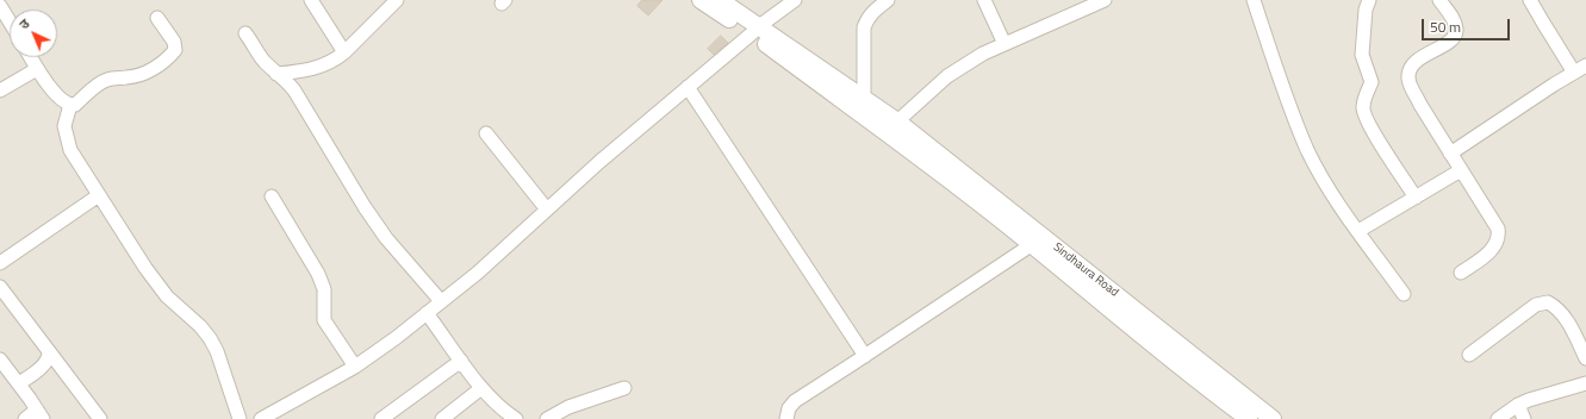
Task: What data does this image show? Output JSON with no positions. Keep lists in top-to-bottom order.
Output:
{
  "streets": {
    "street": ["Sindhaura Road"]
  },
  "scale_bar": "50 m",
  "north": "top left"
}
